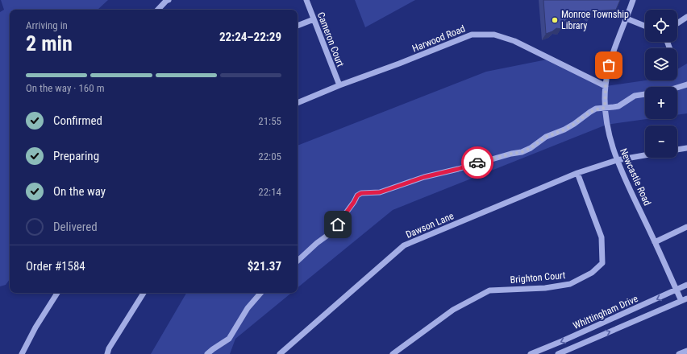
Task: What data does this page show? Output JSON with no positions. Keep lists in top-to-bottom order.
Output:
{
  "streets": {
    "street": [
      "Harwood Road",
      "Cameron Court",
      "Newcastle Road",
      "Dawson Lane",
      "Brighton Court",
      "Whittingham Drive"
    ]
  },
  "crossings": [
    ["Harwood Road", "Cameron Court"],
    ["Harwood Road", "Newcastle Road"],
    ["Newcastle Road", "Dawson Lane"],
    ["Newcastle Road", "Whittingham Drive"],
    ["Dawson Lane", "Brighton Court"]
  ],
  "places": ["Monroe Township Library"],
  "page": {
    "map_buttons": ["+", "−"],
    "heading": ["2 min", "Arriving in", "22:24–22:29"],
    "panel": ["Order #1584", "$21.37"],
    "bar": "On the way · 160 m",
    "list": [
      ["Confirmed", "21:55"],
      ["Preparing", "22:05"],
      ["On the way", "22:14"],
      "Delivered"
    ]
  }
}
